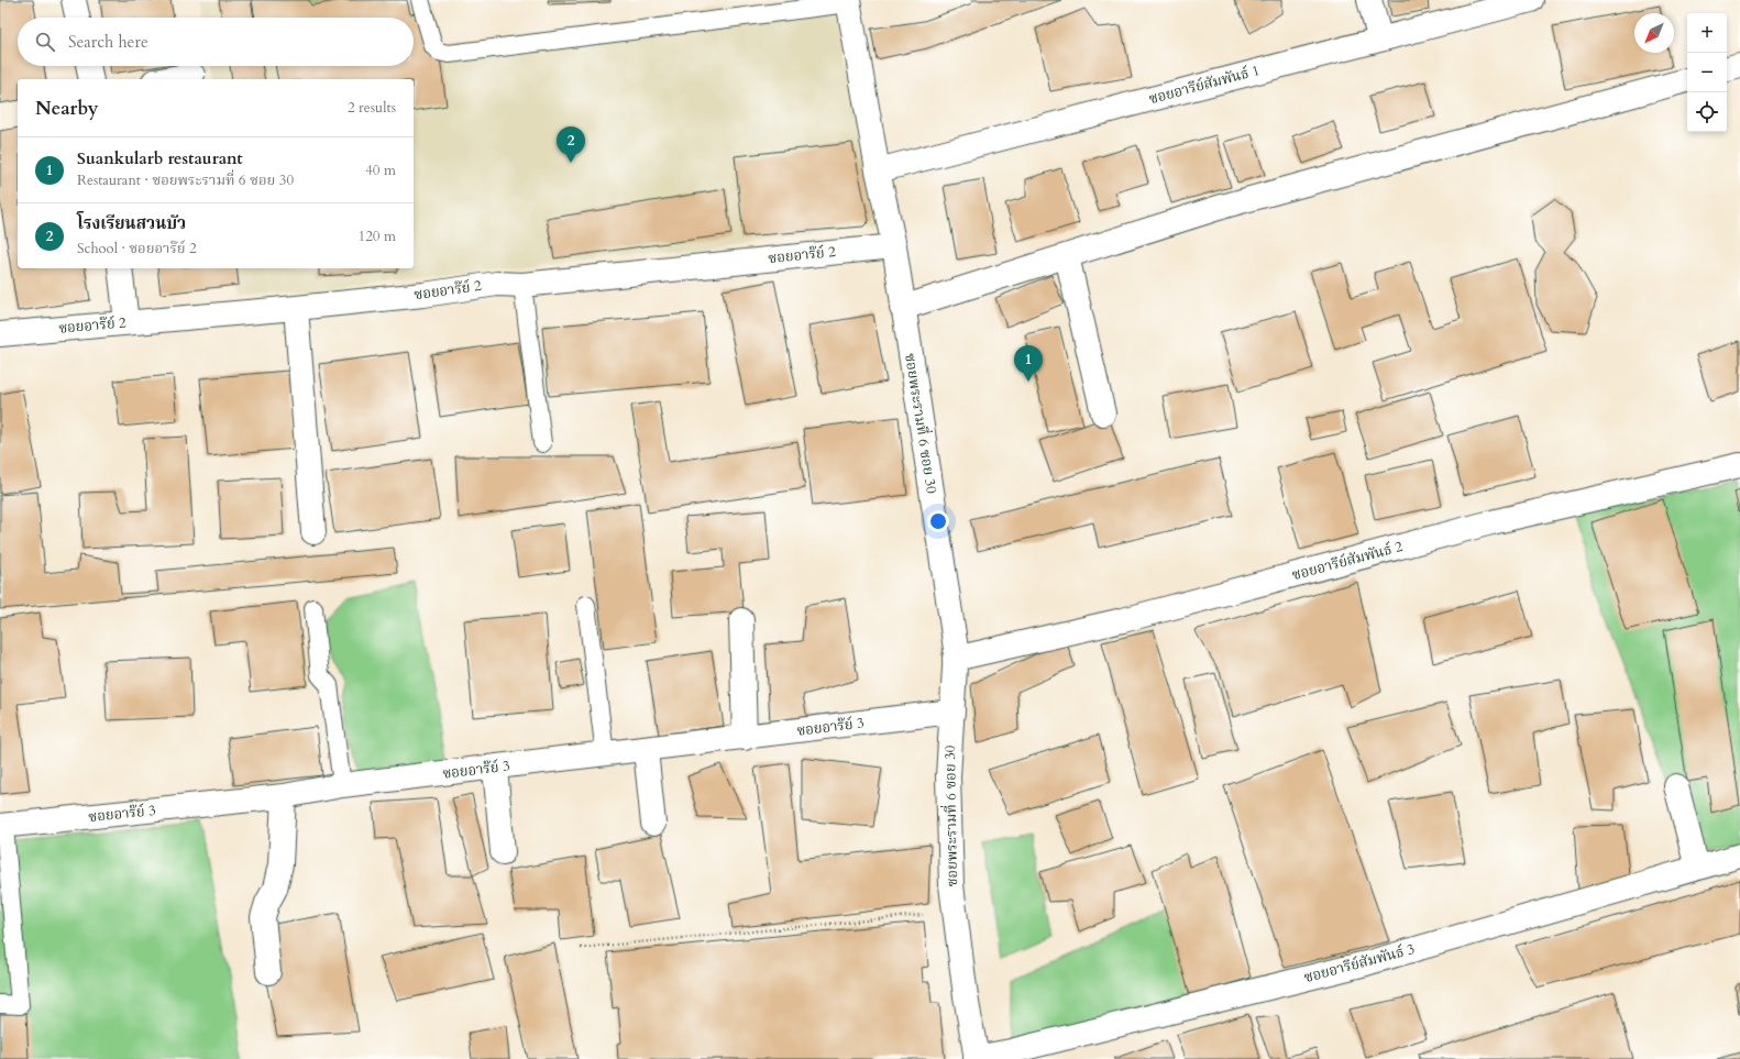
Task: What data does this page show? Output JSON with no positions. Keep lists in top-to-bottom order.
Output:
{
  "streets": {
    "street": [
      "ซอยอารีย์สัมพันธ์ 1",
      "ซอยอาร๊ย์ 2",
      "ซอยพระรามที่ 6 ซอย 30",
      "ซอยอารีย์สัมพันธ์ 2",
      "ซอยอาร๊ย์ 3",
      "ซอยอารีย์สัมพันธ์ 3"
    ]
  },
  "crossings": [
    ["ซอยอารีย์สัมพันธ์ 1", "ซอยพระรามที่ 6 ซอย 30"],
    ["ซอยอาร๊ย์ 2", "ซอยพระรามที่ 6 ซอย 30"],
    ["ซอยพระรามที่ 6 ซอย 30", "ซอยอารีย์สัมพันธ์ 2"],
    ["ซอยพระรามที่ 6 ซอย 30", "ซอยอาร๊ย์ 3"],
    ["ซอยพระรามที่ 6 ซอย 30", "ซอยอารีย์สัมพันธ์ 3"]
  ],
  "north": "bottom left",
  "page": {
    "map_buttons": ["+", "−"],
    "search": "Search here",
    "heading": ["Nearby", "2 results"],
    "pins": ["2", "1"],
    "list": [
      {
        "mark": "1",
        "name": "Suankularb restaurant",
        "note": "Restaurant · ซอยพระรามที่ 6 ซอย 30",
        "value": "40 m"
      },
      {
        "mark": "2",
        "name": "โรงเรียนสวนบัว",
        "note": "School · ซอยอาร๊ย์ 2",
        "value": "120 m"
      }
    ]
  }
}
